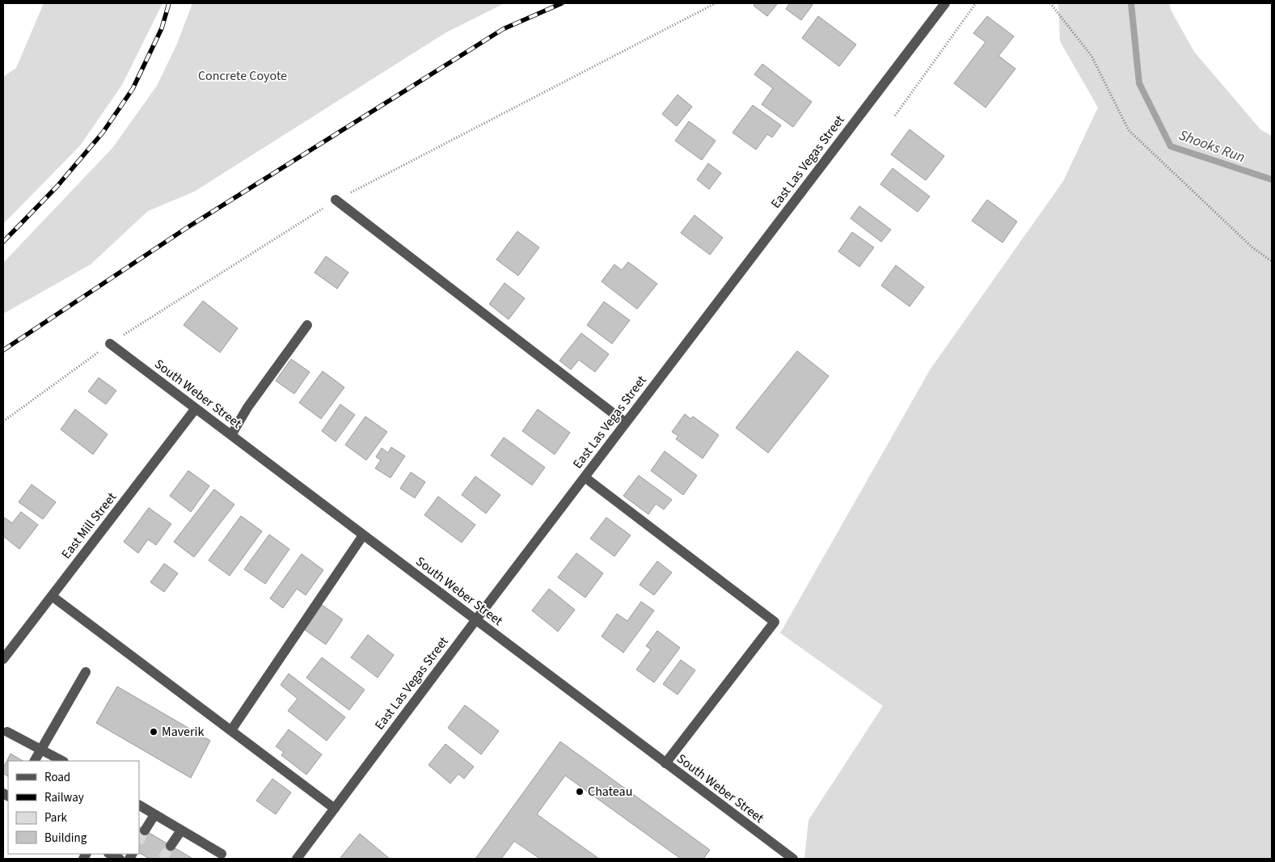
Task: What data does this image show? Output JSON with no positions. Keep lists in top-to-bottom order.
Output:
{
  "streets": {
    "street": ["East Las Vegas Street", "South Weber Street", "East Mill Street"]
  },
  "crossings": [
    ["East Las Vegas Street", "South Weber Street"],
    ["South Weber Street", "East Mill Street"]
  ],
  "water": ["Shooks Run"],
  "parks": ["Concrete Coyote"],
  "places": ["Maverik", "Chateau"],
  "legend": [
    "Road",
    "Railway",
    "Park",
    "Building"
  ]
}
